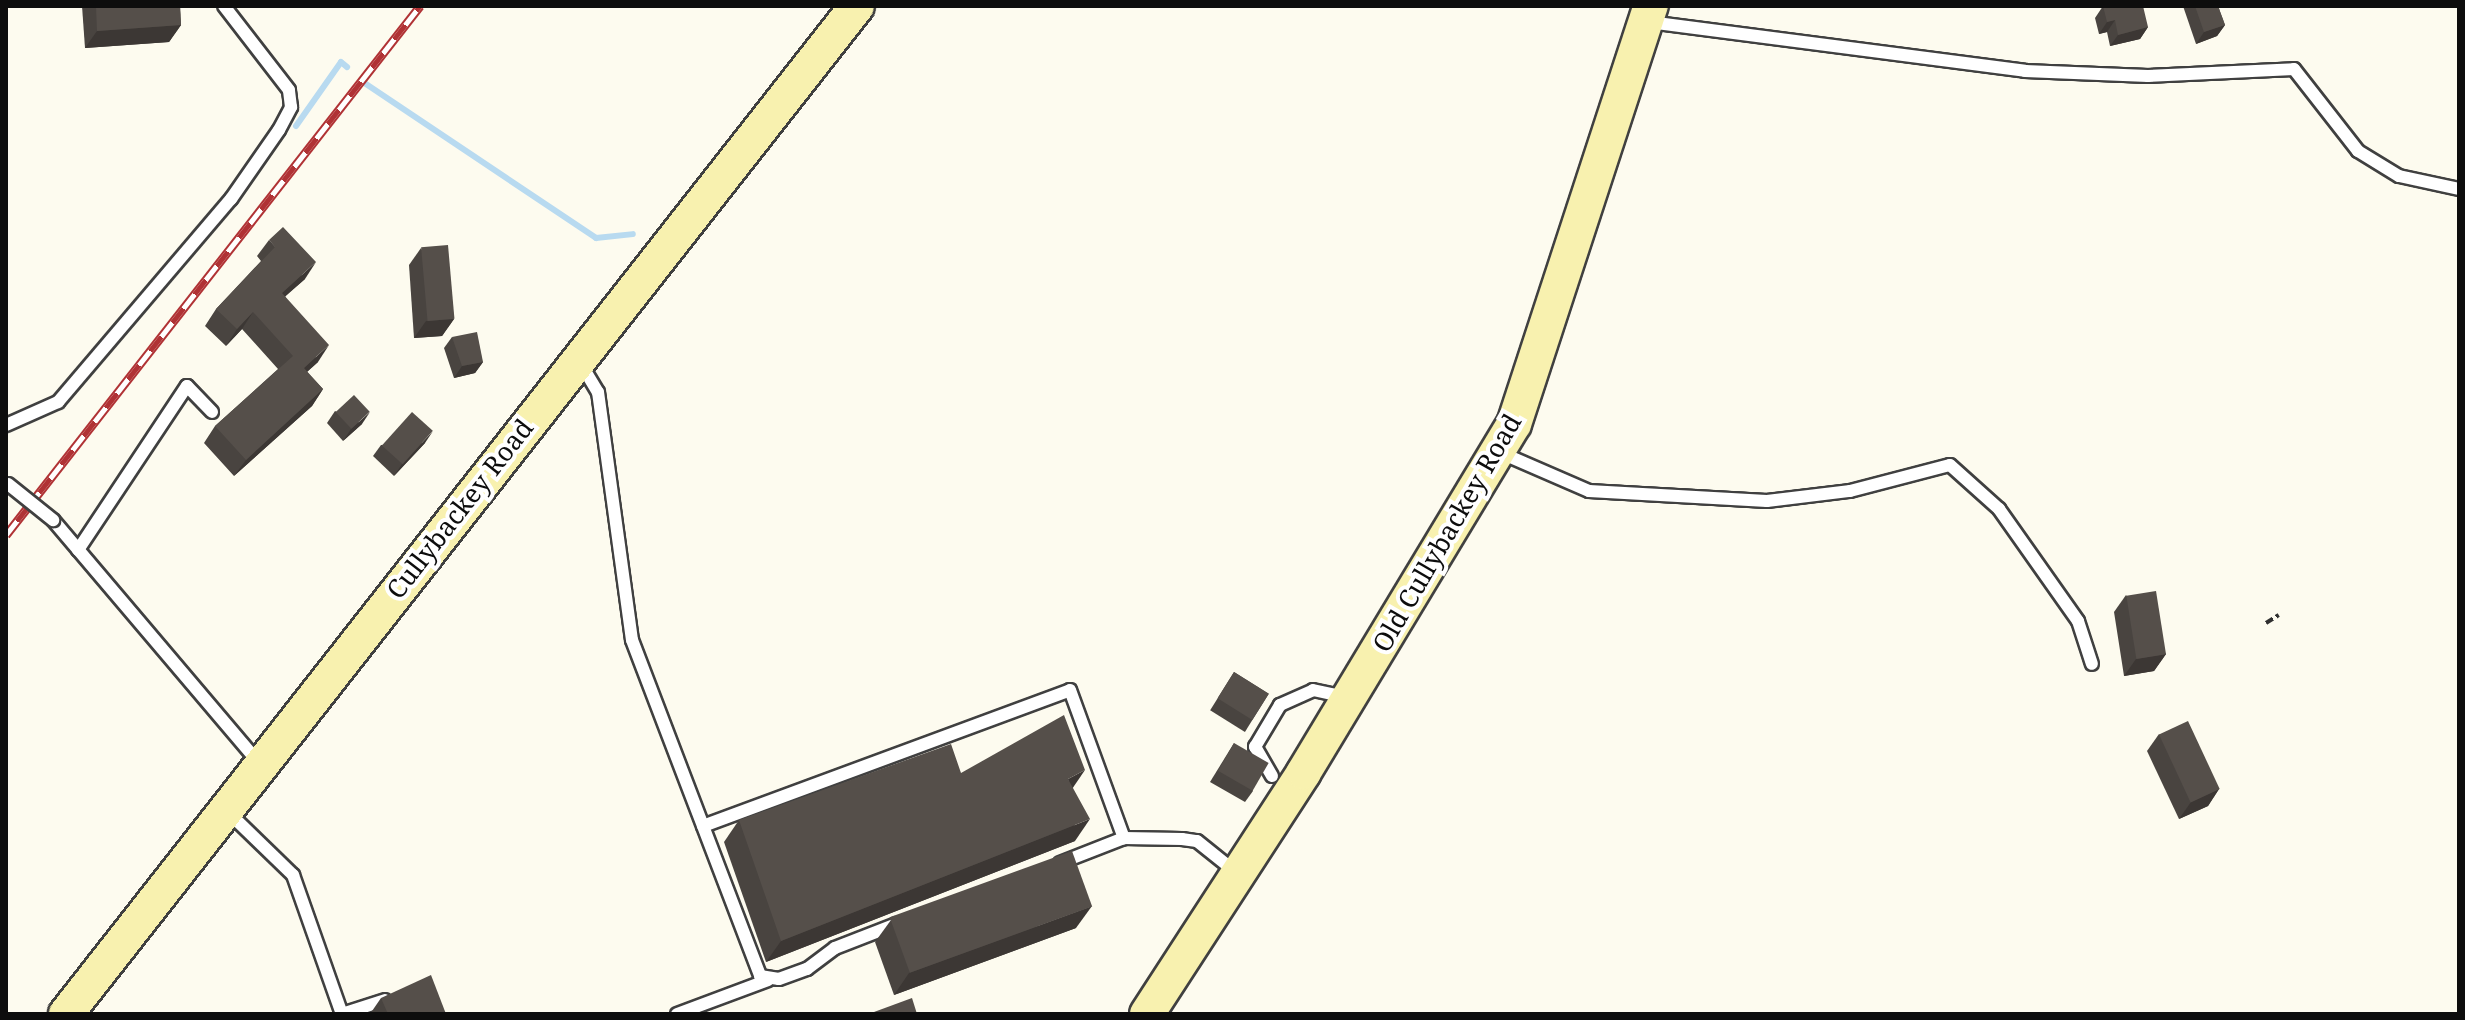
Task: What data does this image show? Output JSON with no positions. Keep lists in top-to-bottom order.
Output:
{
  "streets": {
    "main road": ["Cullybackey Road", "Old Cullybackey Road"]
  }
}
